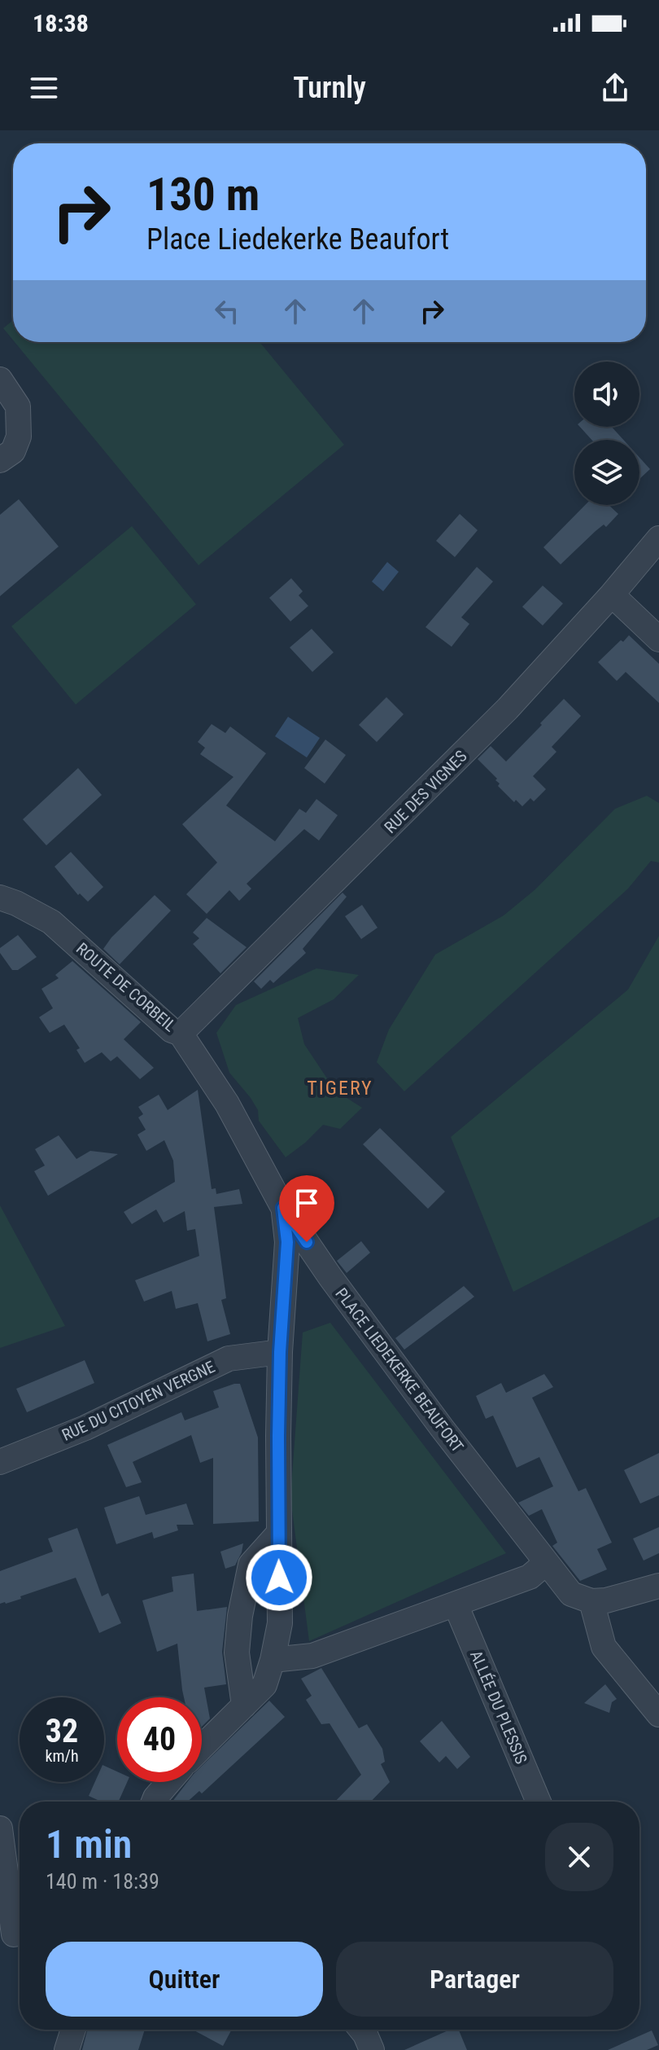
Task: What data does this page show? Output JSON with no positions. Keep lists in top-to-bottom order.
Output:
{
  "streets": {
    "street": [
      "RUE DES VIGNES",
      "ROUTE DE CORBEIL",
      "PLACE LIEDEKERKE BEAUFORT",
      "RUE DU CITOYEN VERGNE",
      "ALLÉE DU PLESSIS"
    ]
  },
  "crossings": [
    ["RUE DES VIGNES", "ROUTE DE CORBEIL"],
    ["ROUTE DE CORBEIL", "PLACE LIEDEKERKE BEAUFORT"]
  ],
  "districts": ["TIGERY"],
  "page": {
    "status": "18:38",
    "header": "Turnly",
    "turn": ["130 m", "Place Liedekerke Beaufort"],
    "speed": "32 km/h",
    "limit": "40",
    "heading": ["1 min", "140 m · 18:39"],
    "buttons": ["Quitter", "Partager"]
  }
}
